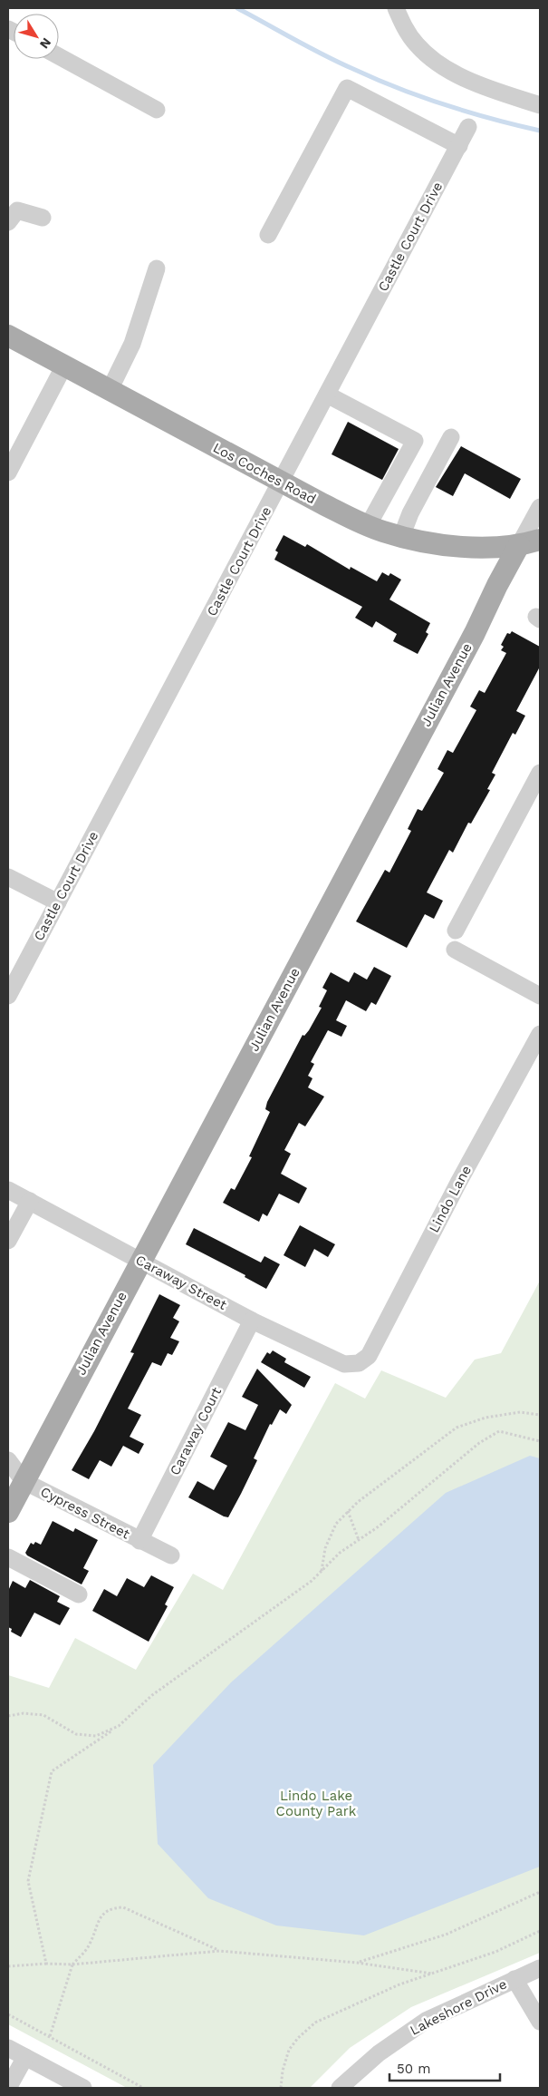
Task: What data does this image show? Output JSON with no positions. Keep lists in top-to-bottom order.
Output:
{
  "streets": {
    "main road": ["Los Coches Road", "Julian Avenue"],
    "street": [
      "Castle Court Drive",
      "Lindo Lane",
      "Caraway Street",
      "Caraway Court",
      "Cypress Street",
      "Lakeshore Drive"
    ]
  },
  "crossings": [
    ["Castle Court Drive", "Los Coches Road"],
    ["Los Coches Road", "Julian Avenue"],
    ["Julian Avenue", "Caraway Street"],
    ["Julian Avenue", "Cypress Street"],
    ["Lindo Lane", "Caraway Street"],
    ["Caraway Street", "Caraway Court"],
    ["Caraway Court", "Cypress Street"]
  ],
  "parks": ["Lindo Lake County Park"],
  "scale_bar": "50 m",
  "north": "bottom right"
}
